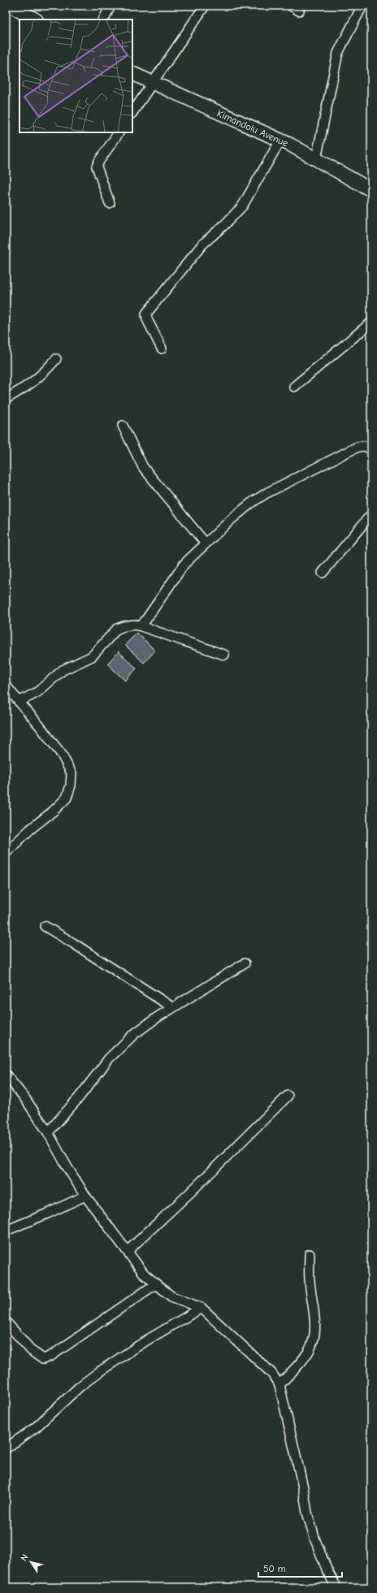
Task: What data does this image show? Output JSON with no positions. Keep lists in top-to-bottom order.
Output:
{
  "streets": {
    "street": ["Kimandolu Avenue"]
  },
  "scale_bar": "50 m",
  "north": "top left"
}
